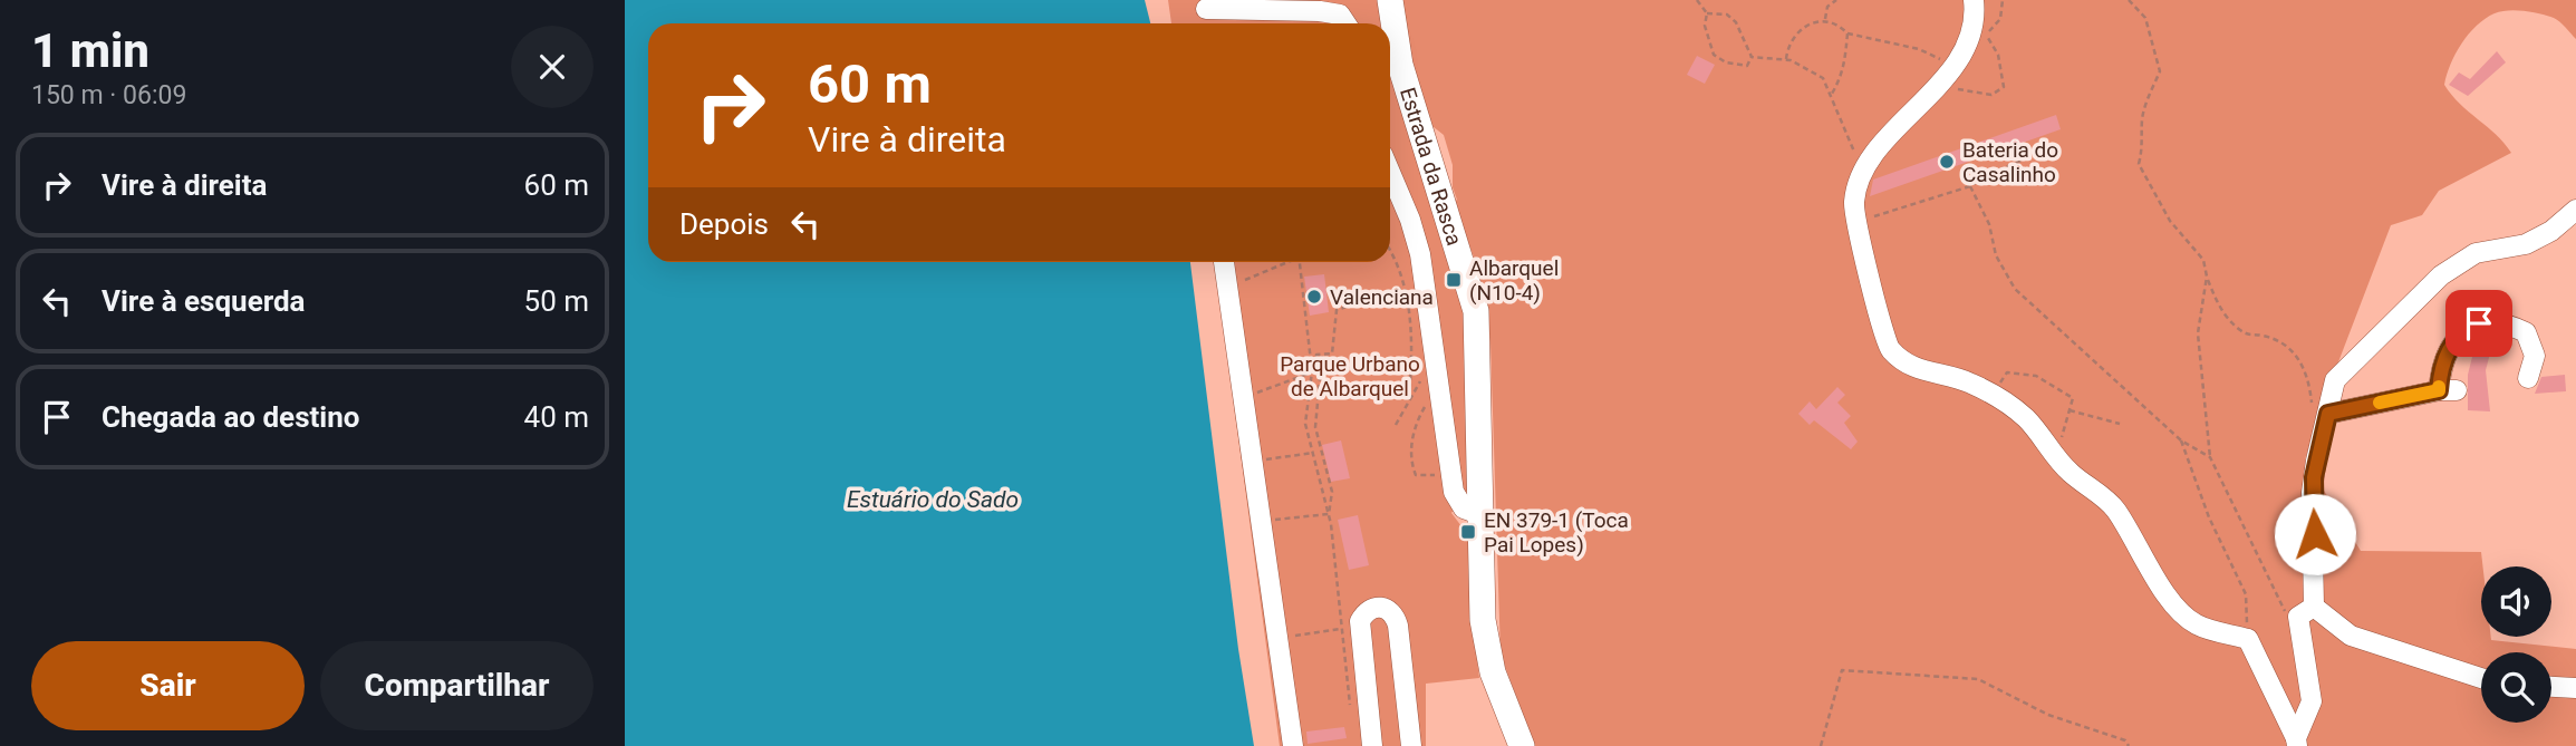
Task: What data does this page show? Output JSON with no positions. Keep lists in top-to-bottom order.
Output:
{
  "streets": {
    "main road": ["Estrada da Rasca"]
  },
  "water": ["Estuário do Sado"],
  "parks": ["Parque Urbano de Albarquel"],
  "places": {
    "other": ["Bateria do Casalinho", "Valenciana"],
    "transit": ["Albarquel (N10-4)", "EN 379-1 (Toca Pai Lopes)"]
  },
  "page": {
    "heading": ["1 min", "150 m · 06:09"],
    "turn": ["60 m", "Vire à direita"],
    "list": [
      {
        "name": "Vire à direita",
        "value": "60 m"
      },
      {
        "name": "Vire à esquerda",
        "value": "50 m"
      },
      {
        "name": "Chegada ao destino",
        "value": "40 m"
      }
    ],
    "then": "Depois",
    "buttons": ["Sair", "Compartilhar"]
  }
}
